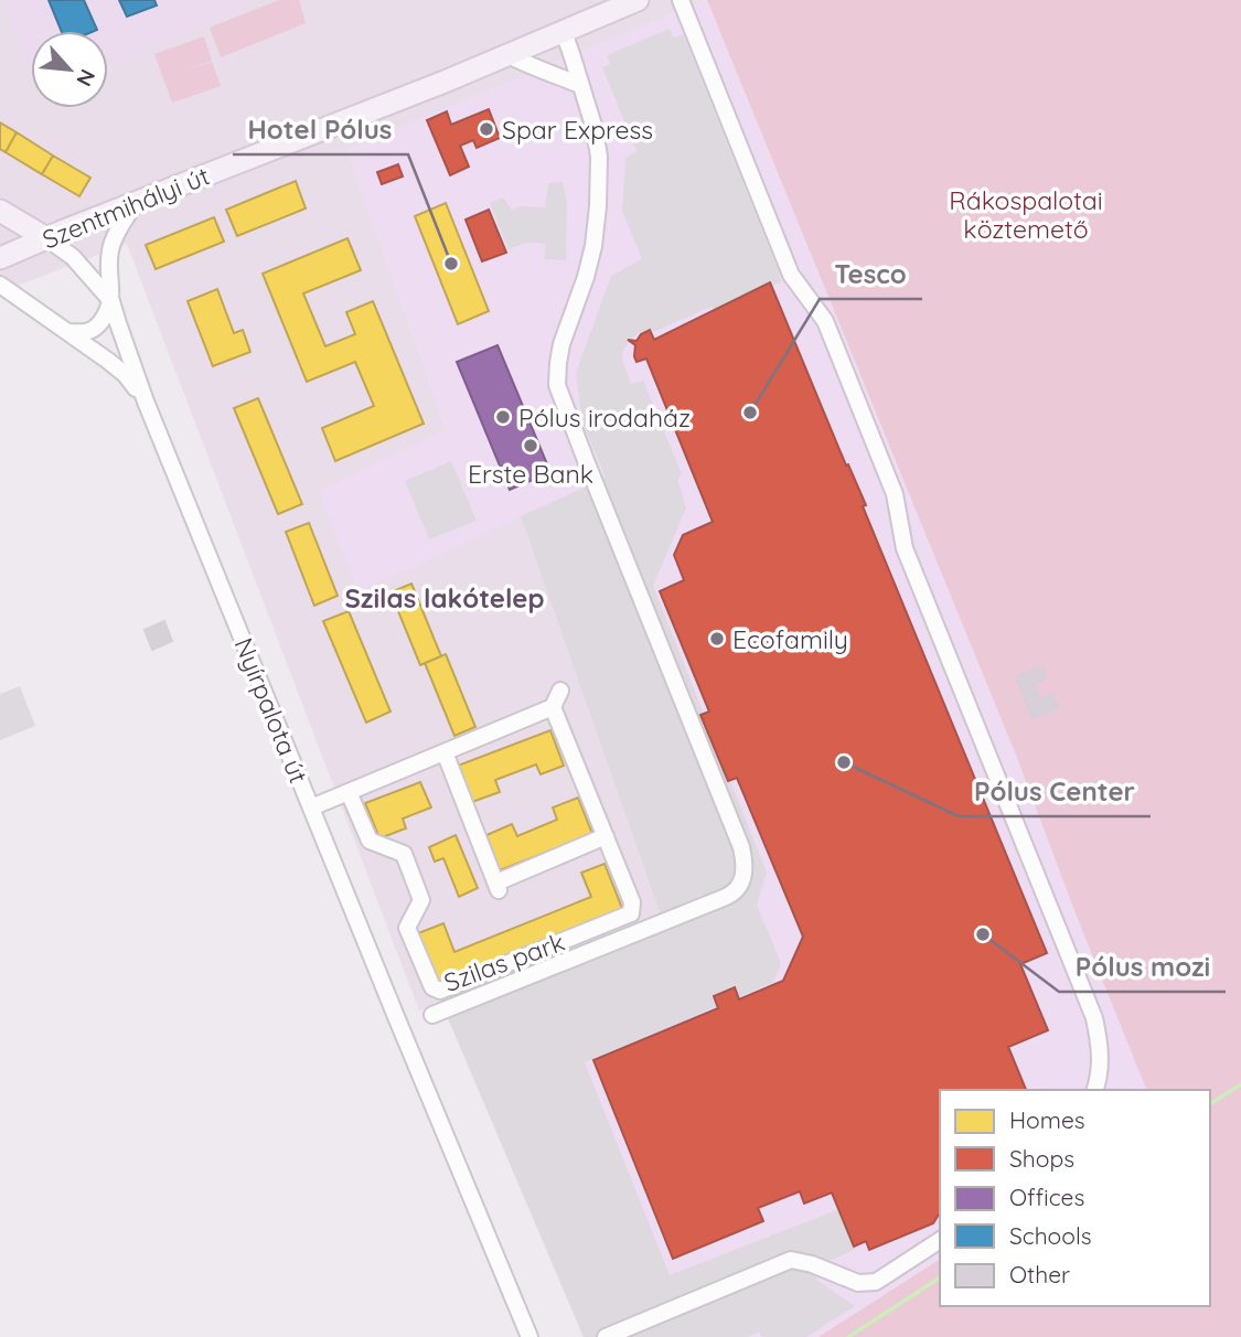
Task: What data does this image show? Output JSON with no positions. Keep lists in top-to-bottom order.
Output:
{
  "streets": {
    "main road": ["Szentmihályi út", "Nyírpalota út"],
    "street": ["Szilas park"]
  },
  "crossings": [
    ["Szentmihályi út", "Nyírpalota út"]
  ],
  "districts": ["Szilas lakótelep"],
  "parks": ["Rákospalotai köztemető"],
  "places": [
    "Spar Express",
    "Hotel Pólus",
    "Tesco",
    "Pólus irodaház",
    "Erste Bank",
    "Ecofamily",
    "Pólus Center",
    "Pólus mozi"
  ],
  "legend": [
    "Homes",
    "Shops",
    "Offices",
    "Schools",
    "Other"
  ],
  "north": "bottom right"
}
